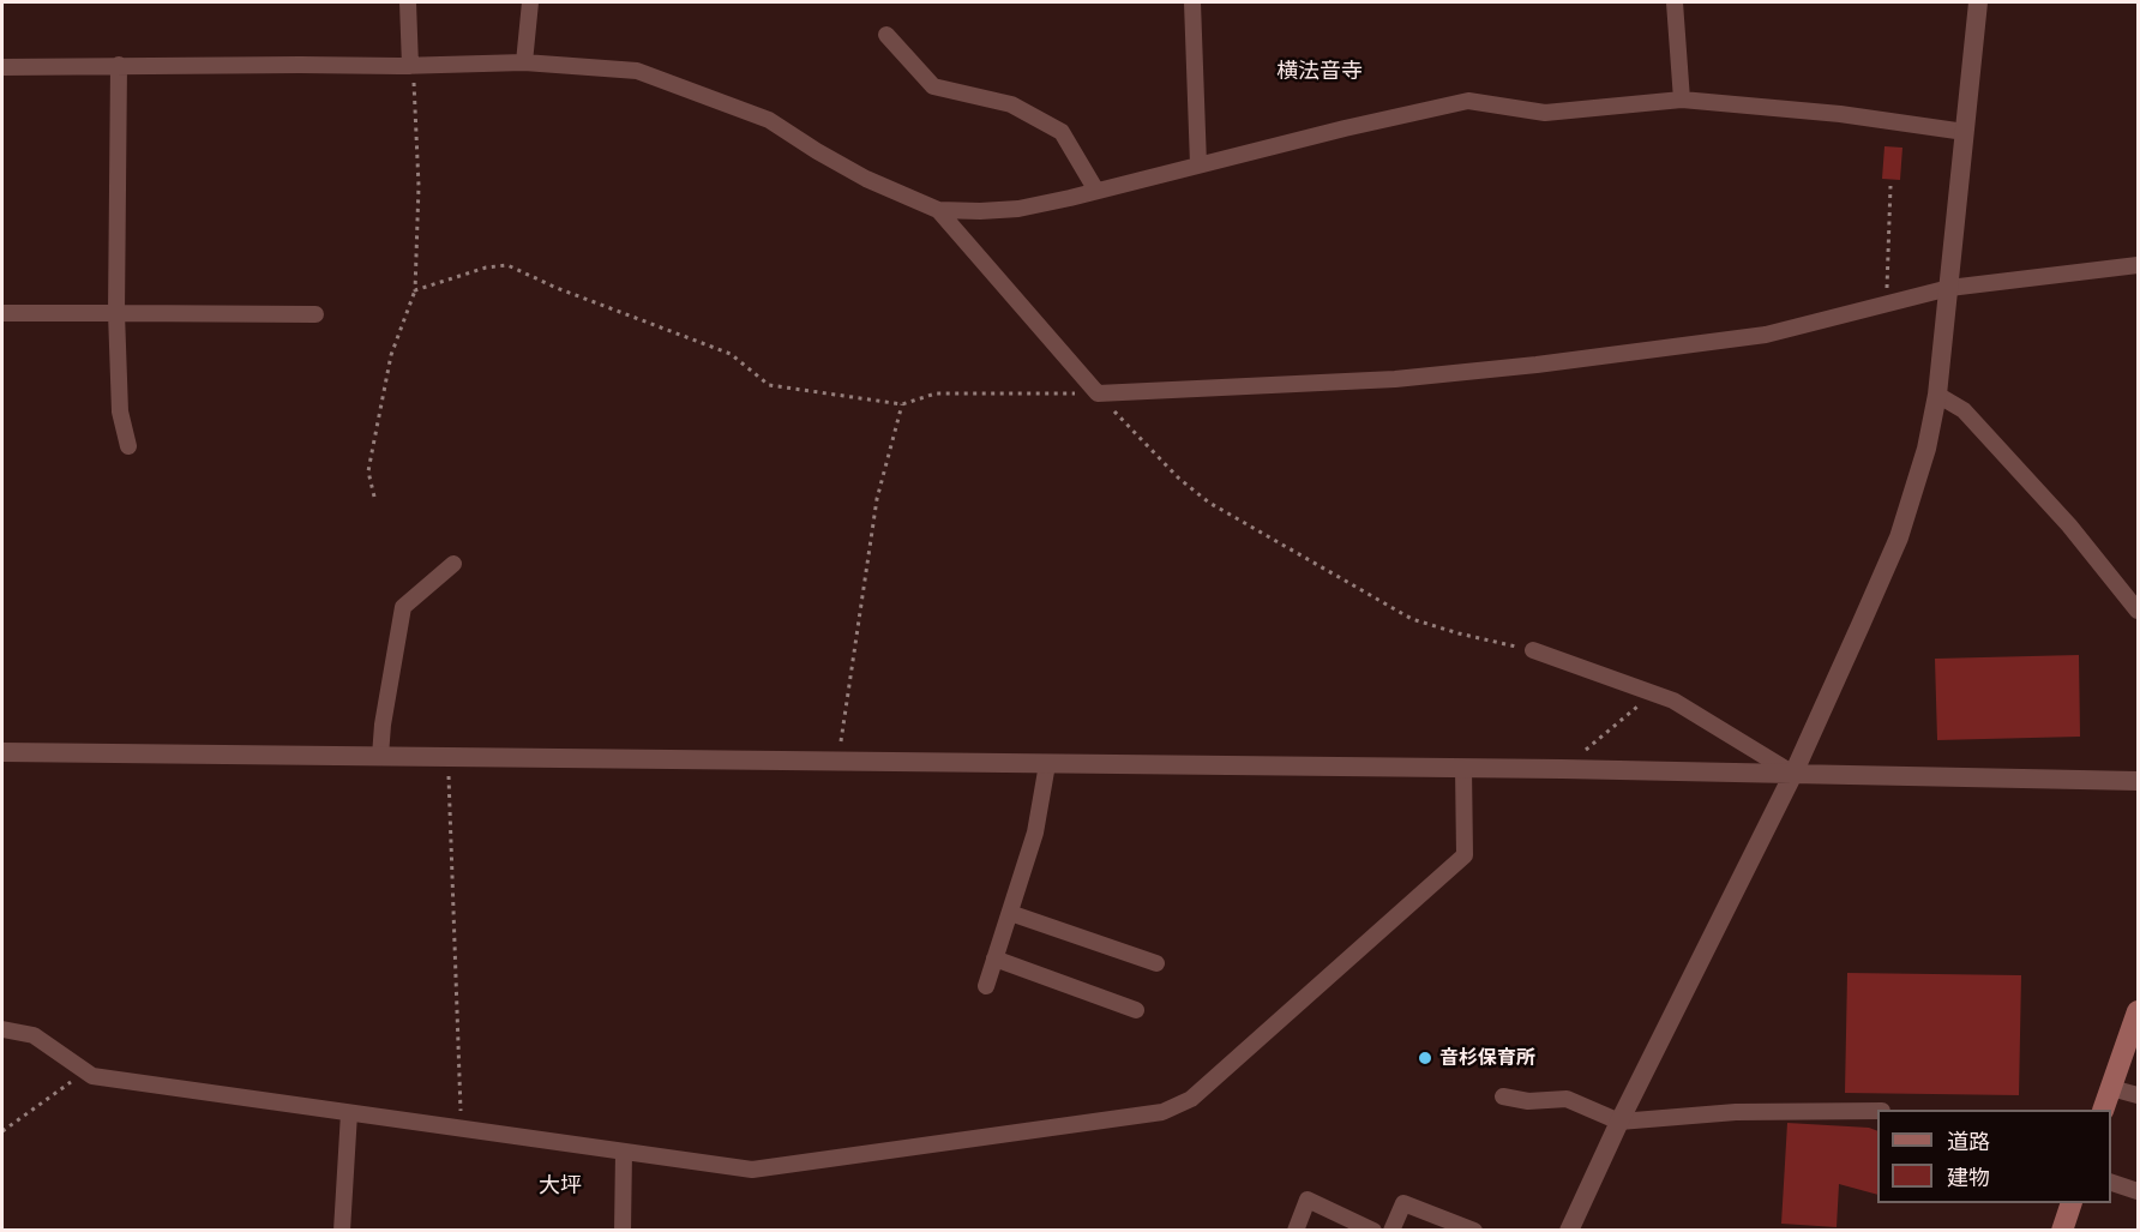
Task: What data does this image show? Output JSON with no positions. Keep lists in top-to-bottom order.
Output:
{
  "districts": ["横法音寺", "大坪"],
  "places": ["音杉保育所"],
  "legend": ["道路", "建物"]
}
